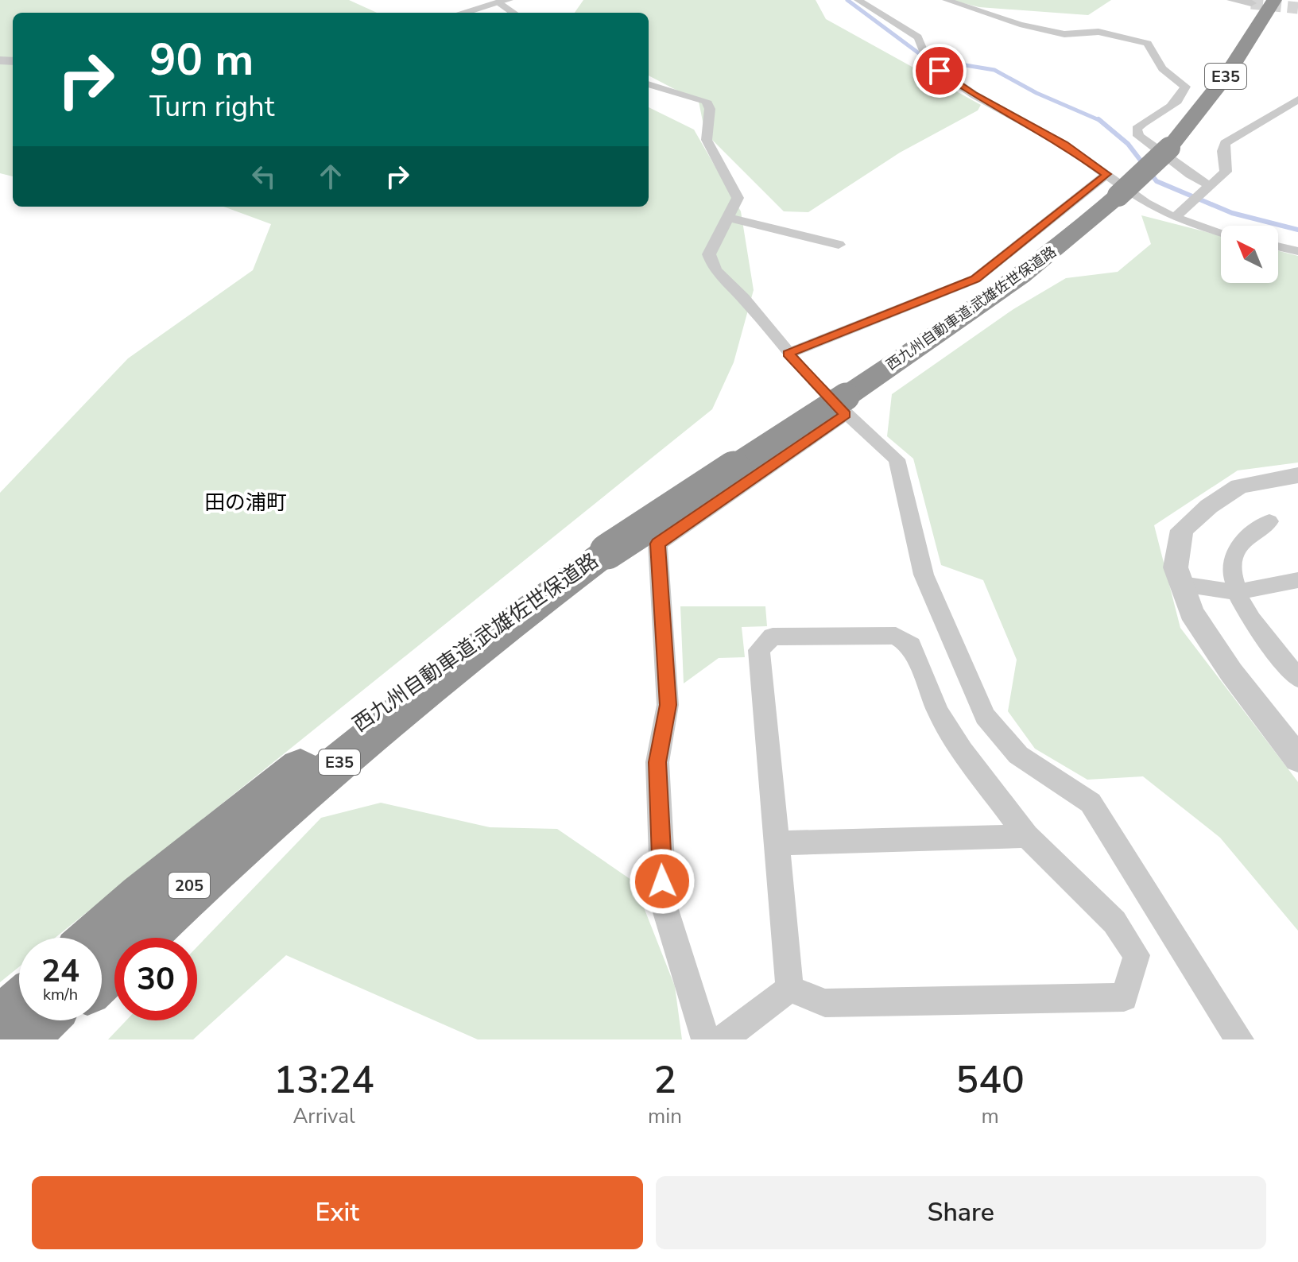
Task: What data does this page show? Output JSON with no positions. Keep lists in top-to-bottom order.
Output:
{
  "streets": {
    "highway": ["E35", "西九州自動車道;武雄佐世保道路", "205"]
  },
  "crossings": [
    ["西九州自動車道;武雄佐世保道路", "205"]
  ],
  "districts": ["田の浦町"],
  "north": "top left",
  "page": {
    "turn": ["90 m", "Turn right"],
    "speed": "24 km/h",
    "limit": "30",
    "eta": [
      "13:24",
      "Arrival",
      "2",
      "min",
      "540",
      "m"
    ],
    "buttons": ["Exit", "Share"]
  }
}
